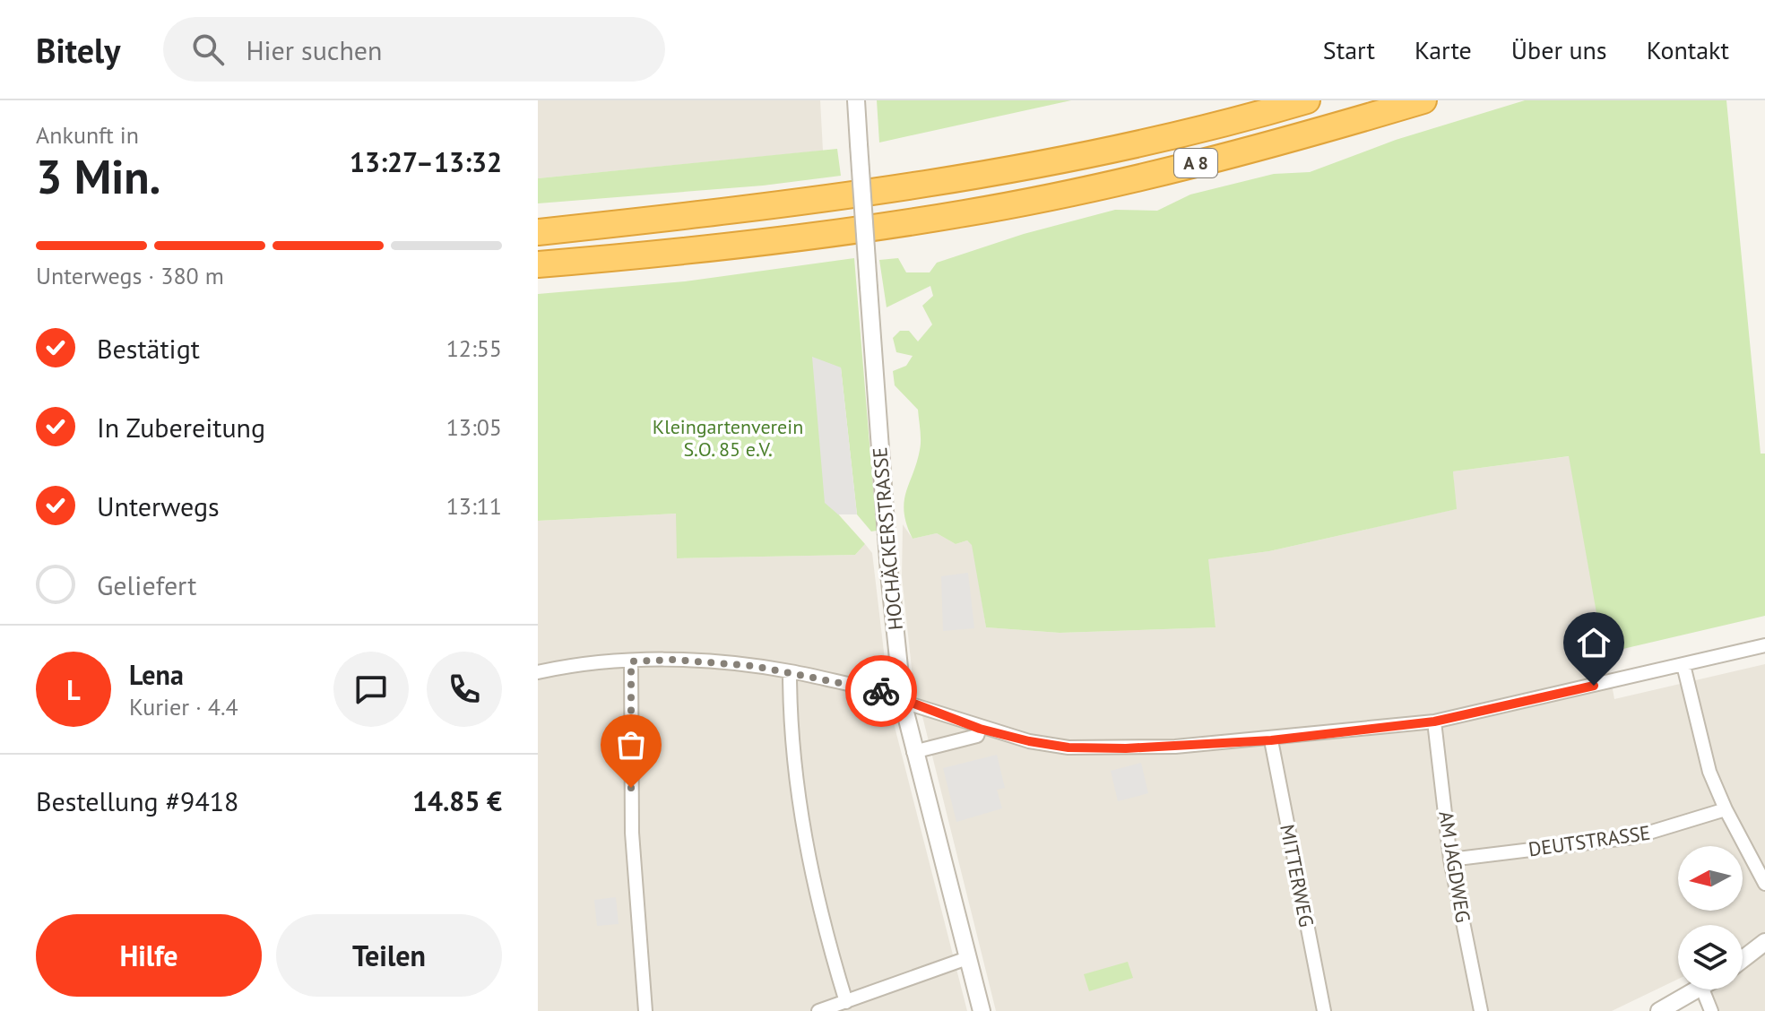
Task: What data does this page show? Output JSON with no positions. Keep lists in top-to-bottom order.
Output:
{
  "streets": {
    "highway": ["A 8"],
    "street": [
      "HOCHÄCKERSTRASSE",
      "DEUTSTRASSE",
      "AM JAGDWEG",
      "MITTERWEG"
    ]
  },
  "crossings": [
    ["DEUTSTRASSE", "AM JAGDWEG"]
  ],
  "parks": ["Kleingartenverein S.O. 85 e.V."],
  "north": "left",
  "page": {
    "header": "Bitely",
    "search": "Hier suchen",
    "nav": [
      "Start",
      "Karte",
      "Über uns",
      "Kontakt"
    ],
    "heading": ["3 Min.", "Ankunft in", "13:27–13:32"],
    "panel": [
      "Lena",
      "Kurier · 4.4",
      "Bestellung #9418",
      "14.85 €"
    ],
    "bar": "Unterwegs · 380 m",
    "list": [
      ["Bestätigt", "12:55"],
      ["In Zubereitung", "13:05"],
      ["Unterwegs", "13:11"],
      "Geliefert"
    ],
    "round": "L",
    "buttons": ["Hilfe", "Teilen"]
  }
}
